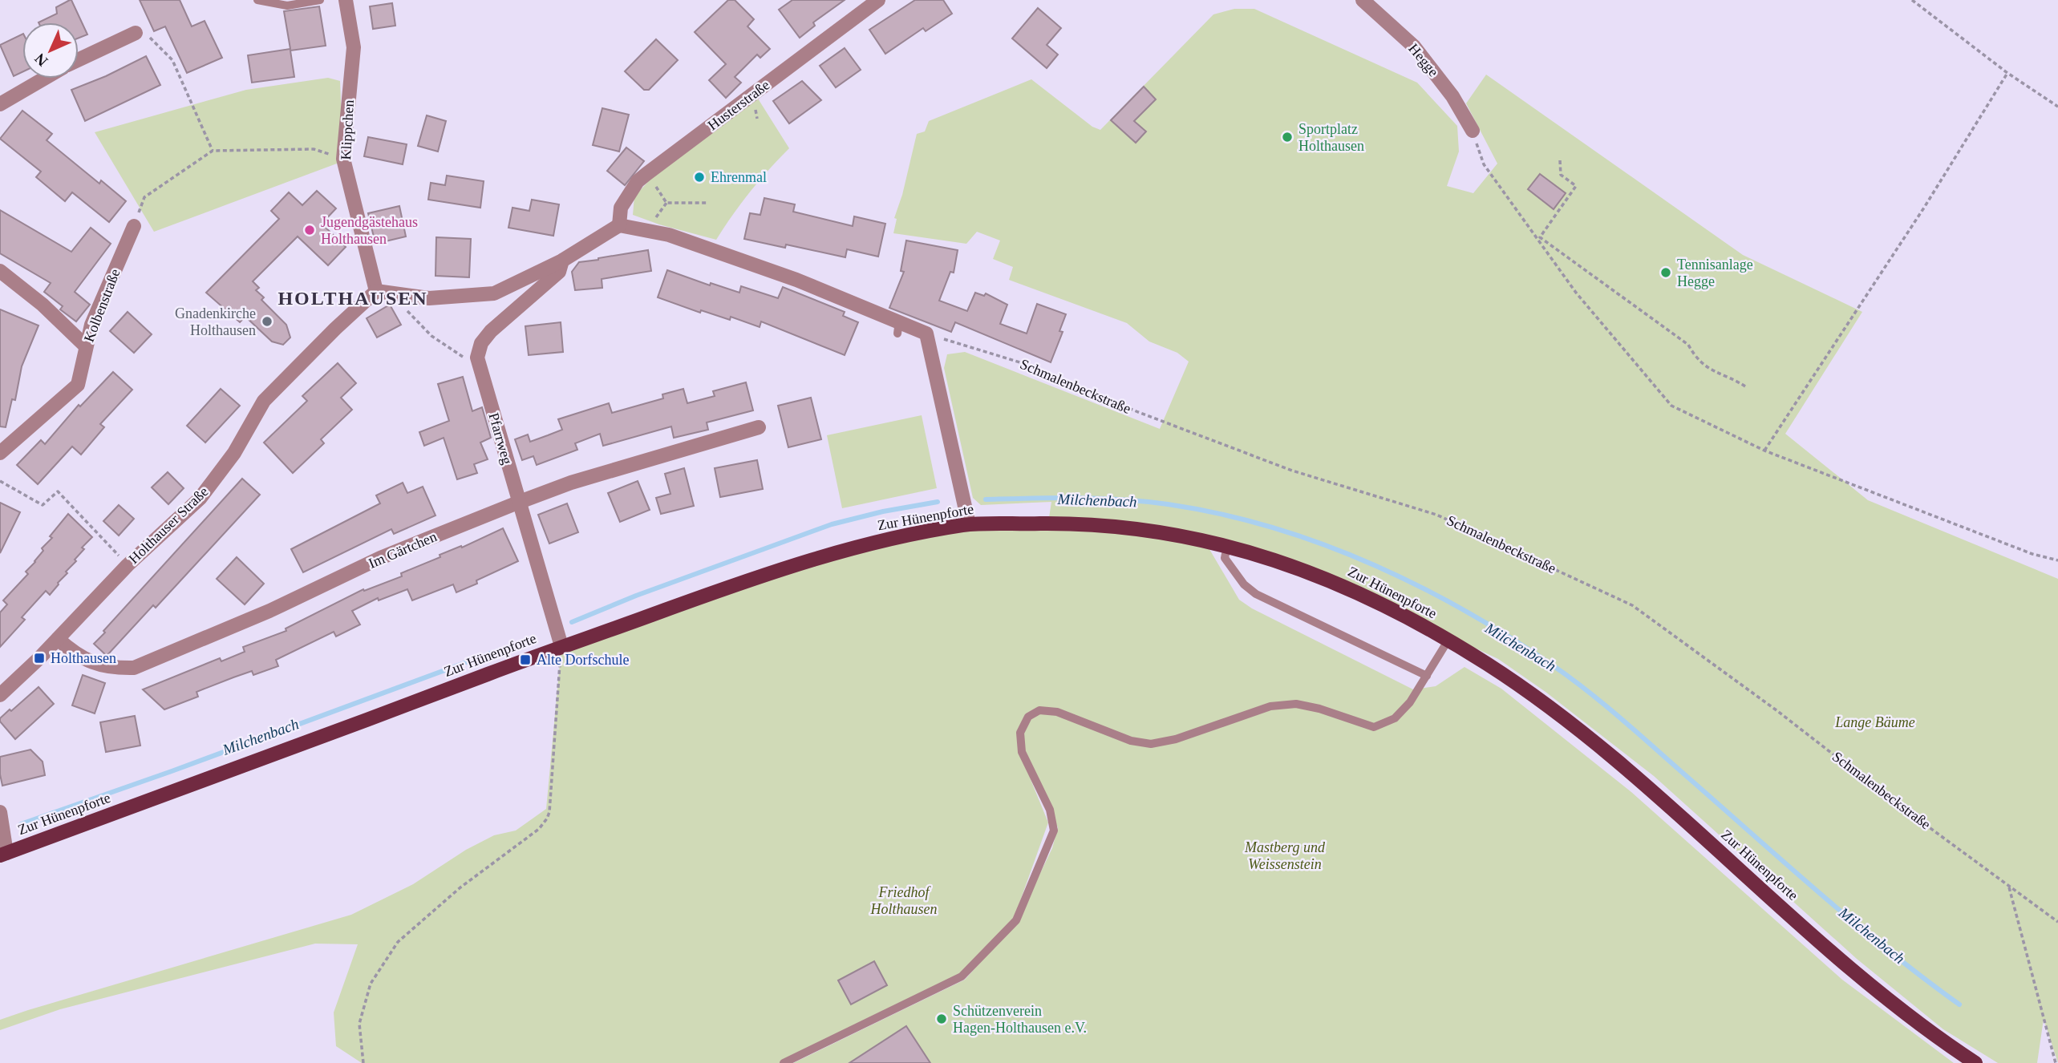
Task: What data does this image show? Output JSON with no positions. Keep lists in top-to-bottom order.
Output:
{
  "streets": {
    "main road": ["Zur Hünenpforte"],
    "street": [
      "Hegge",
      "Husterstraße",
      "Klippchen",
      "Kolbenstraße",
      "Pfarrweg",
      "Holthauser Straße",
      "Im Gärtchen"
    ],
    "path": ["Schmalenbeckstraße"]
  },
  "crossings": [
    ["Klippchen", "Holthauser Straße"],
    ["Pfarrweg", "Zur Hünenpforte"],
    ["Pfarrweg", "Im Gärtchen"],
    ["Holthauser Straße", "Im Gärtchen"]
  ],
  "districts": ["HOLTHAUSEN"],
  "water": ["Milchenbach"],
  "parks": ["Lange Bäume", "Mastberg und Weissenstein", "Friedhof Holthausen"],
  "places": {
    "other": [
      "Sportplatz Holthausen",
      "Ehrenmal",
      "Jugendgästehaus Holthausen",
      "Tennisanlage Hegge",
      "Gnadenkirche Holthausen",
      "Schützenverein Hagen-Holthausen e.V."
    ],
    "transit": ["Holthausen", "Alte Dorfschule"]
  },
  "north": "bottom left"
}
